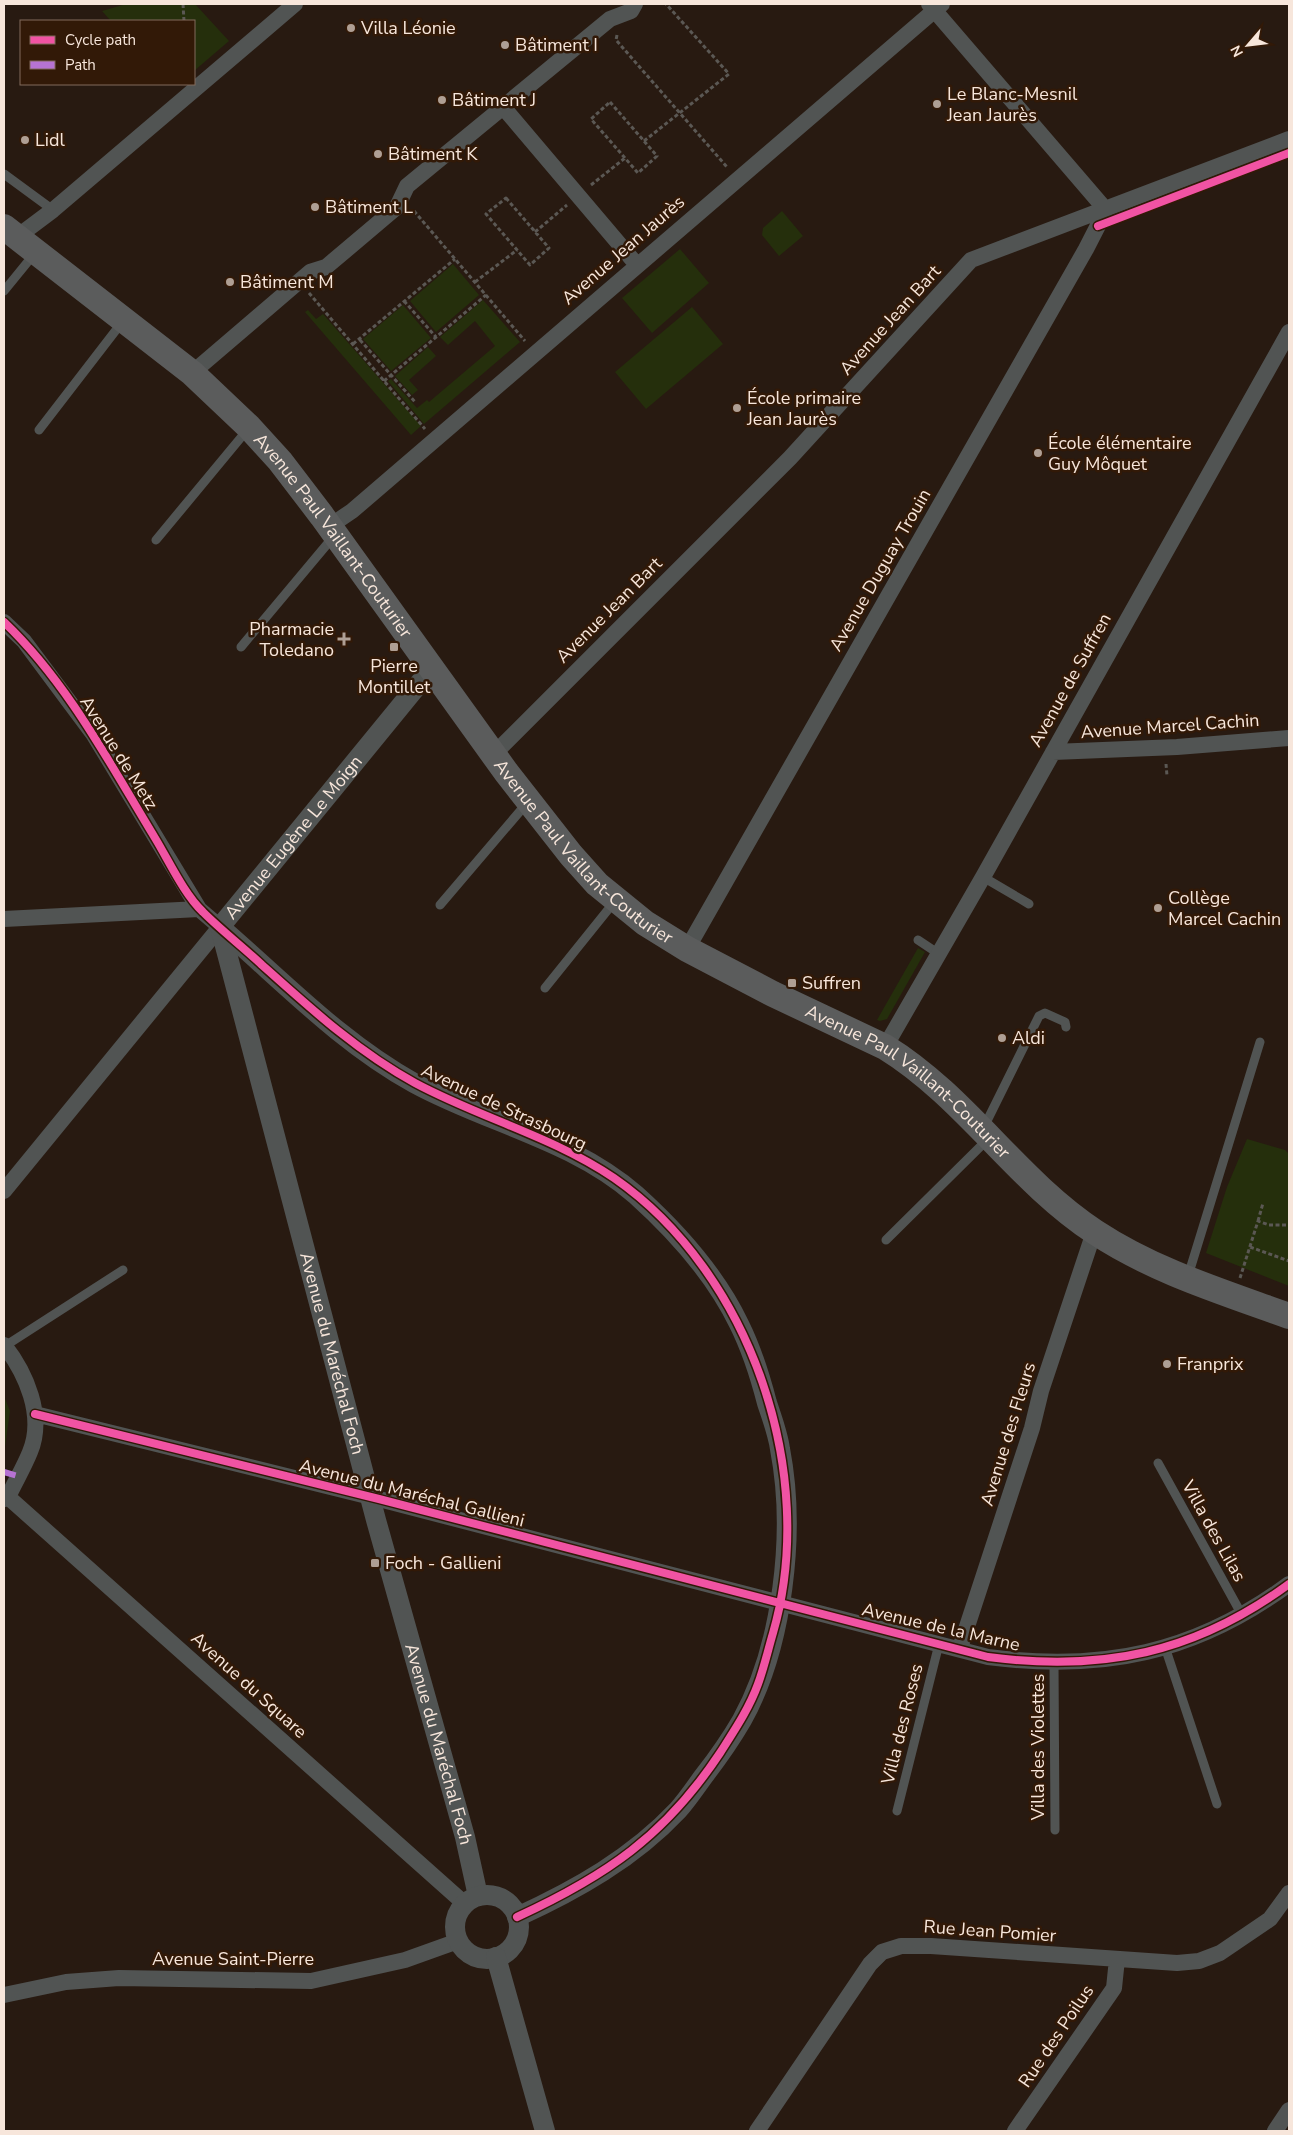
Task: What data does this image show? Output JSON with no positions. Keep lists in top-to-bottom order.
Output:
{
  "streets": {
    "main road": ["Avenue Paul Vaillant-Couturier"],
    "street": [
      "Avenue Jean Jaurès",
      "Avenue Jean Bart",
      "Avenue Duguay Trouin",
      "Avenue de Suffren",
      "Avenue Marcel Cachin",
      "Avenue de Metz",
      "Avenue Eugène Le Moign",
      "Avenue de Strasbourg",
      "Avenue du Maréchal Foch",
      "Avenue des Fleurs",
      "Avenue du Maréchal Gallieni",
      "Avenue de la Marne",
      "Avenue du Square",
      "Rue Jean Pomier",
      "Avenue Saint-Pierre",
      "Rue des Poilus"
    ],
    "lane": ["Villa des Lilas", "Villa des Roses", "Villa des Violettes"]
  },
  "crossings": [
    ["Avenue Jean Jaurès", "Avenue Paul Vaillant-Couturier"],
    ["Avenue Jean Bart", "Avenue Paul Vaillant-Couturier"],
    ["Avenue Jean Bart", "Avenue Duguay Trouin"],
    ["Avenue Paul Vaillant-Couturier", "Avenue Duguay Trouin"],
    ["Avenue Paul Vaillant-Couturier", "Avenue de Suffren"],
    ["Avenue Paul Vaillant-Couturier", "Avenue Eugène Le Moign"],
    ["Avenue Paul Vaillant-Couturier", "Avenue des Fleurs"],
    ["Avenue de Suffren", "Avenue Marcel Cachin"],
    ["Avenue de Metz", "Avenue Eugène Le Moign"],
    ["Avenue de Metz", "Avenue de Strasbourg"],
    ["Avenue de Metz", "Avenue du Maréchal Foch"],
    ["Avenue Eugène Le Moign", "Avenue de Strasbourg"],
    ["Avenue Eugène Le Moign", "Avenue du Maréchal Foch"],
    ["Avenue de Strasbourg", "Avenue du Maréchal Foch"],
    ["Avenue de Strasbourg", "Avenue du Maréchal Gallieni"],
    ["Avenue de Strasbourg", "Avenue de la Marne"],
    ["Avenue de Strasbourg", "Avenue du Square"],
    ["Avenue de Strasbourg", "Avenue Saint-Pierre"],
    ["Avenue du Maréchal Foch", "Avenue du Maréchal Gallieni"],
    ["Avenue du Maréchal Foch", "Avenue du Square"],
    ["Avenue du Maréchal Foch", "Avenue Saint-Pierre"],
    ["Avenue des Fleurs", "Avenue de la Marne"],
    ["Avenue du Maréchal Gallieni", "Avenue de la Marne"],
    ["Villa des Lilas", "Avenue de la Marne"],
    ["Avenue de la Marne", "Villa des Roses"],
    ["Avenue de la Marne", "Villa des Violettes"],
    ["Avenue du Square", "Avenue Saint-Pierre"],
    ["Rue Jean Pomier", "Rue des Poilus"]
  ],
  "places": {
    "other": [
      "Villa Léonie",
      "Bâtiment I",
      "Bâtiment J",
      "Le Blanc-Mesnil Jean Jaurès",
      "Lidl",
      "Bâtiment K",
      "Bâtiment L",
      "Bâtiment M",
      "École primaire Jean Jaurès",
      "École élémentaire Guy Môquet",
      "Collège Marcel Cachin",
      "Aldi",
      "Franprix"
    ],
    "health": ["Pharmacie Toledano"],
    "transit": ["Pierre Montillet", "Suffren", "Foch - Gallieni"]
  },
  "legend": ["Cycle path", "Path"],
  "north": "bottom left"
}
